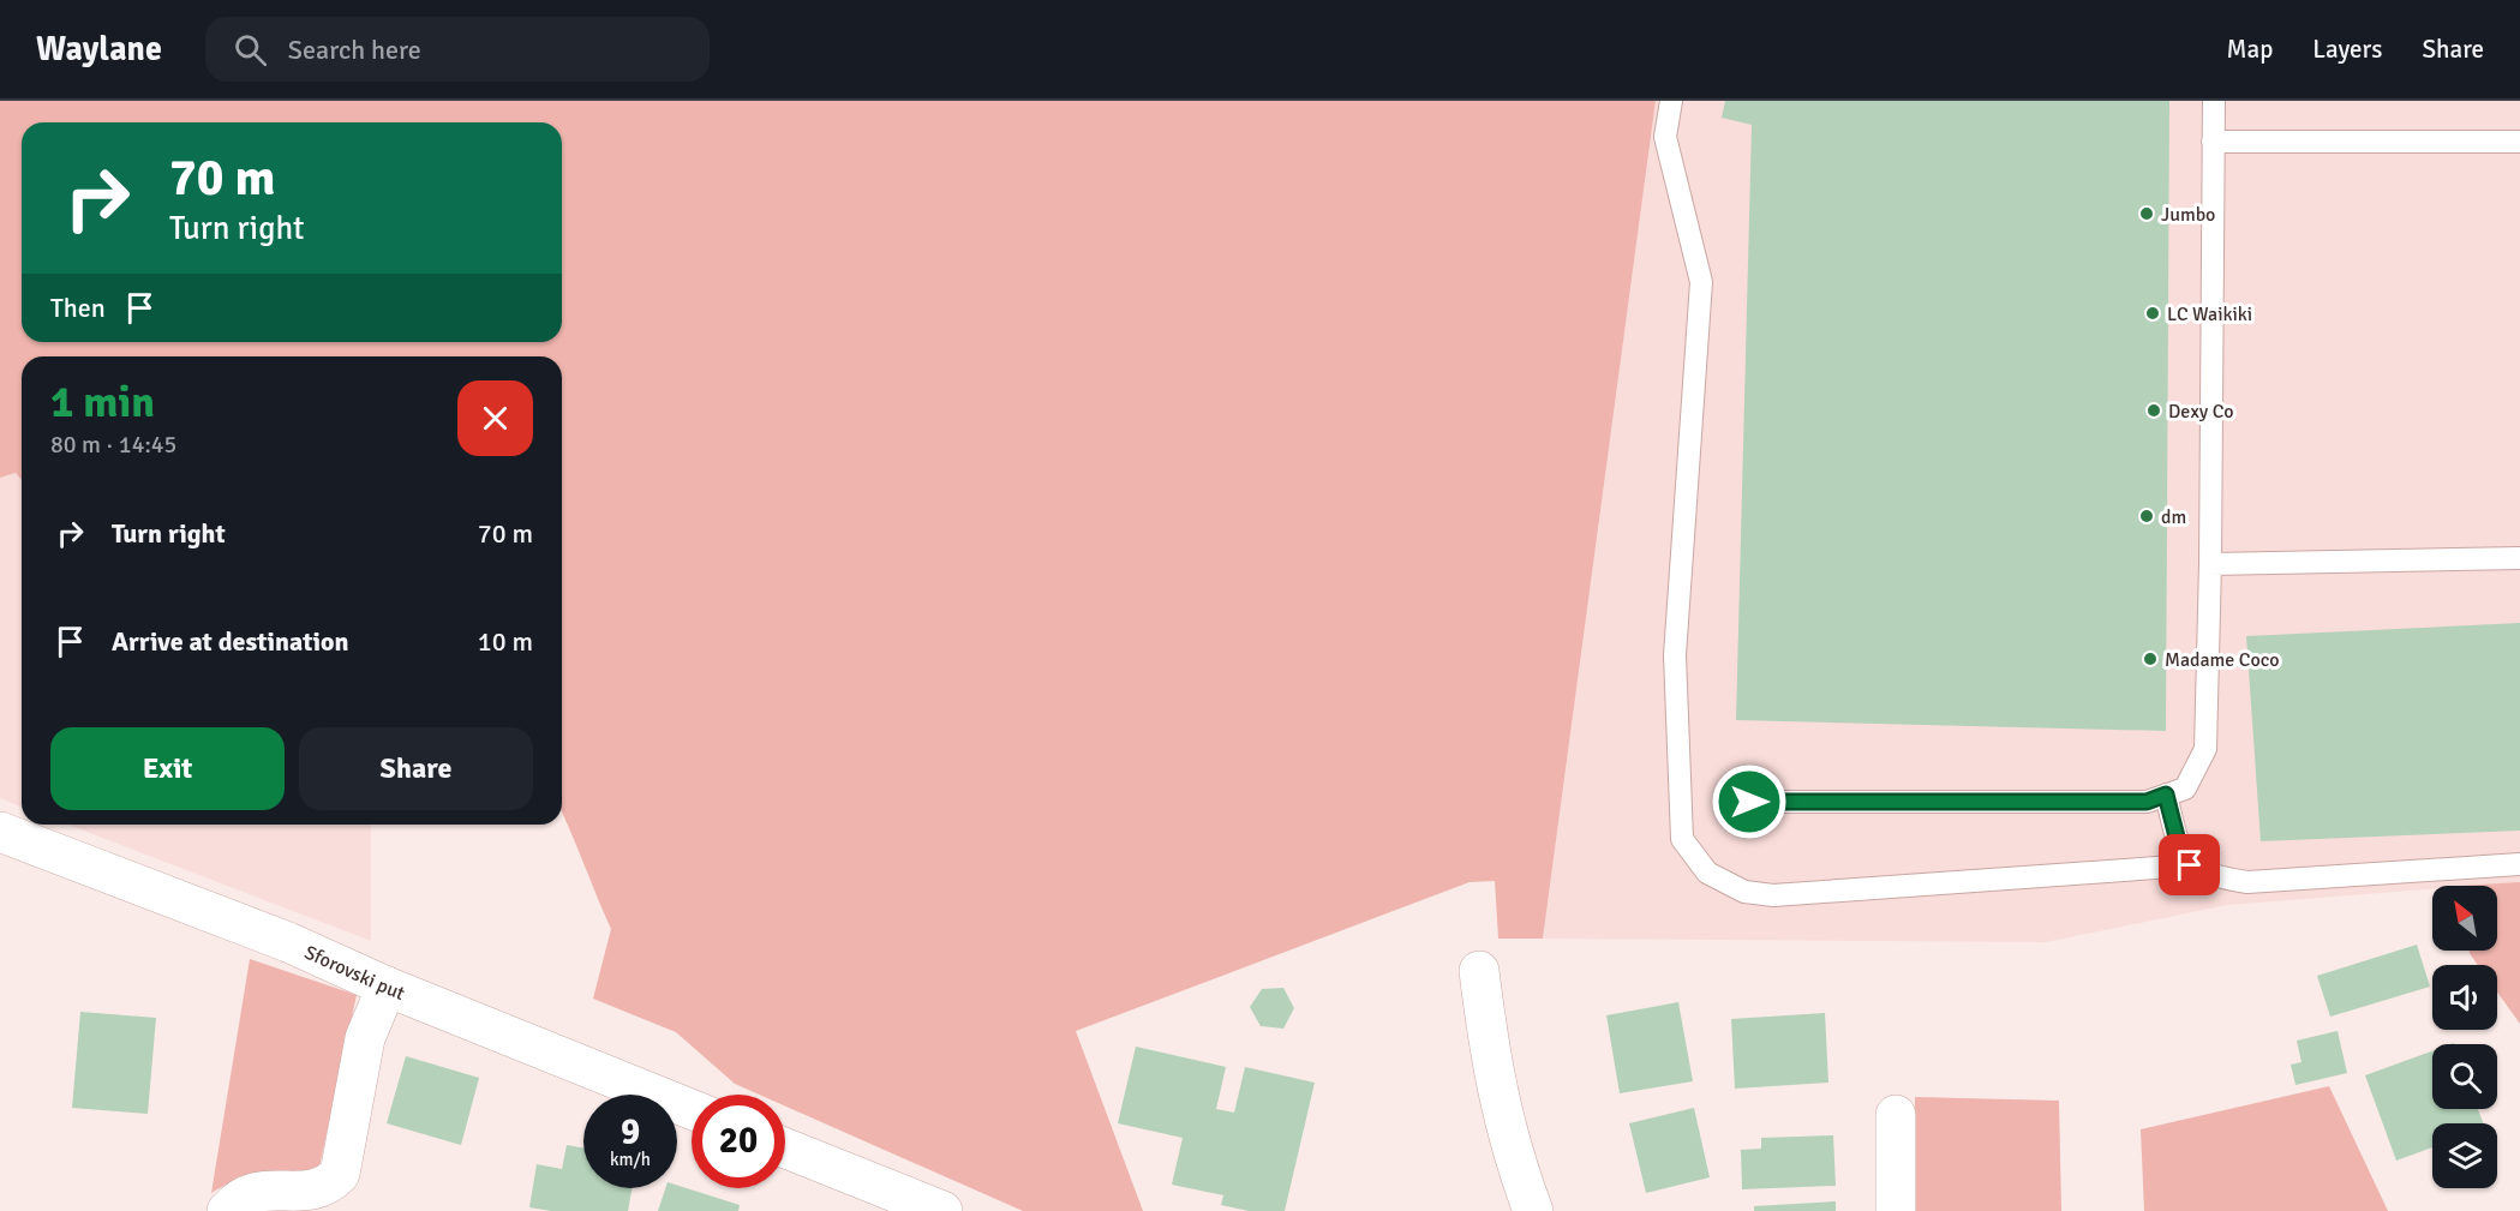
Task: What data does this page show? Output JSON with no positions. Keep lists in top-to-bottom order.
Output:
{
  "streets": {
    "street": ["Sforovski put"]
  },
  "places": [
    "Jumbo",
    "LC Waikiki",
    "Dexy Co",
    "dm",
    "Madame Coco"
  ],
  "north": "top left",
  "page": {
    "header": "Waylane",
    "search": "Search here",
    "nav": ["Map", "Layers", "Share"],
    "turn": ["70 m", "Turn right"],
    "then": "Then",
    "heading": ["1 min", "80 m · 14:45"],
    "list": [
      {
        "name": "Turn right",
        "value": "70 m"
      },
      {
        "name": "Arrive at destination",
        "value": "10 m"
      }
    ],
    "buttons": ["Exit", "Share"],
    "speed": "9 km/h",
    "limit": "20"
  }
}
